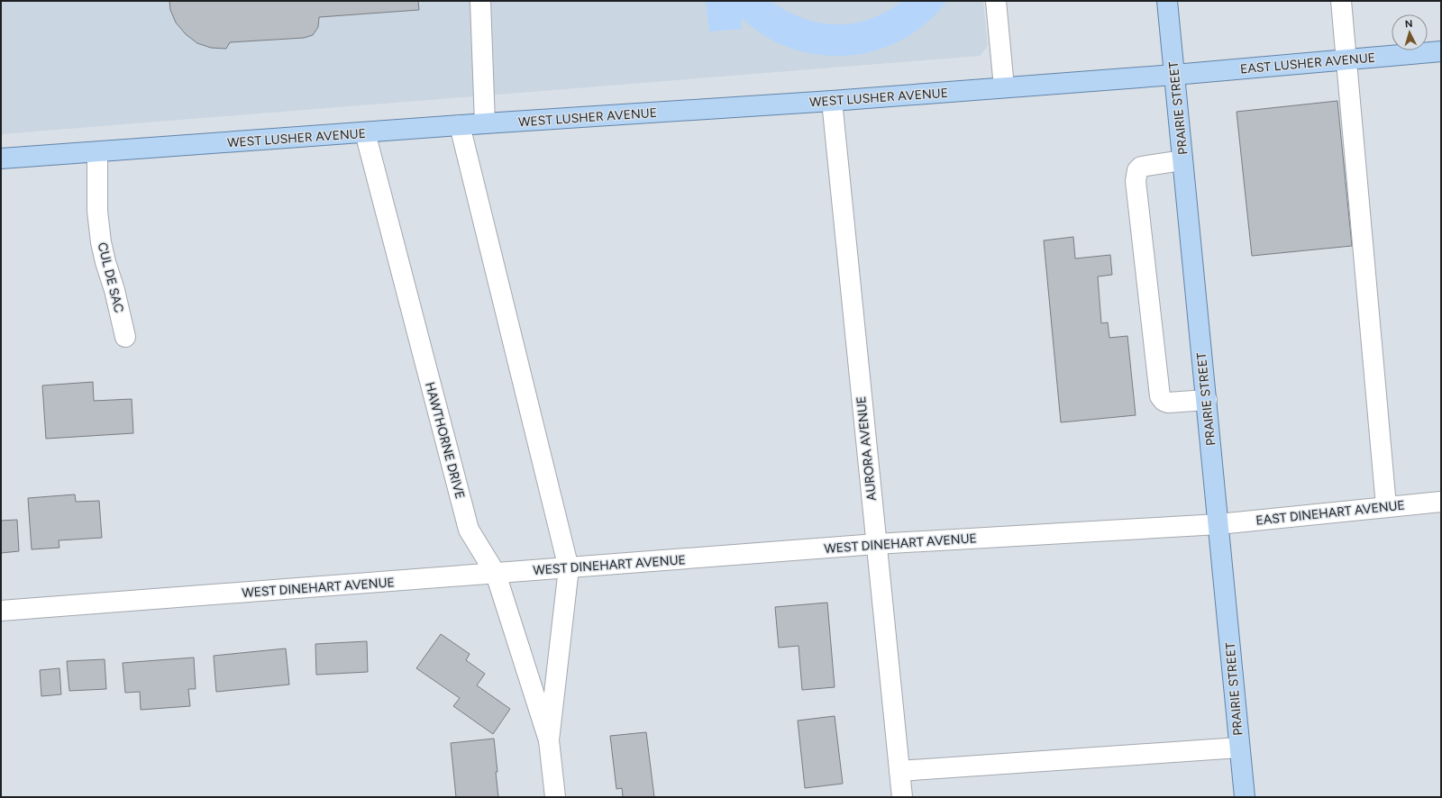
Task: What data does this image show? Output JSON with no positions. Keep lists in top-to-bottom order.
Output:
{
  "streets": {
    "main road": ["EAST LUSHER AVENUE", "WEST LUSHER AVENUE", "PRAIRIE STREET"],
    "street": [
      "CUL DE SAC",
      "HAWTHORNE DRIVE",
      "AURORA AVENUE",
      "EAST DINEHART AVENUE",
      "WEST DINEHART AVENUE"
    ]
  },
  "crossings": [
    ["EAST LUSHER AVENUE", "WEST LUSHER AVENUE"],
    ["EAST LUSHER AVENUE", "PRAIRIE STREET"],
    ["WEST LUSHER AVENUE", "PRAIRIE STREET"],
    ["WEST LUSHER AVENUE", "CUL DE SAC"],
    ["WEST LUSHER AVENUE", "HAWTHORNE DRIVE"],
    ["WEST LUSHER AVENUE", "AURORA AVENUE"],
    ["PRAIRIE STREET", "EAST DINEHART AVENUE"],
    ["PRAIRIE STREET", "WEST DINEHART AVENUE"],
    ["HAWTHORNE DRIVE", "WEST DINEHART AVENUE"],
    ["AURORA AVENUE", "WEST DINEHART AVENUE"],
    ["EAST DINEHART AVENUE", "WEST DINEHART AVENUE"]
  ],
  "north": "top"
}
